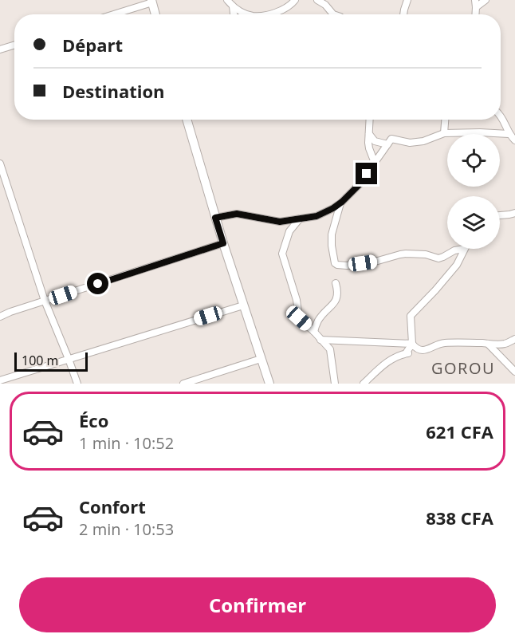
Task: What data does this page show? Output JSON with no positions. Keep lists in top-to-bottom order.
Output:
{
  "districts": ["GOROU"],
  "scale_bar": "100 m",
  "page": {
    "banner": ["Départ", "Destination"],
    "scale": "100 m",
    "list": [
      {
        "name": "Éco",
        "note": "1 min · 10:52",
        "value": "621 CFA"
      },
      {
        "name": "Confort",
        "note": "2 min · 10:53",
        "value": "838 CFA"
      }
    ],
    "buttons": "Confirmer"
  }
}
